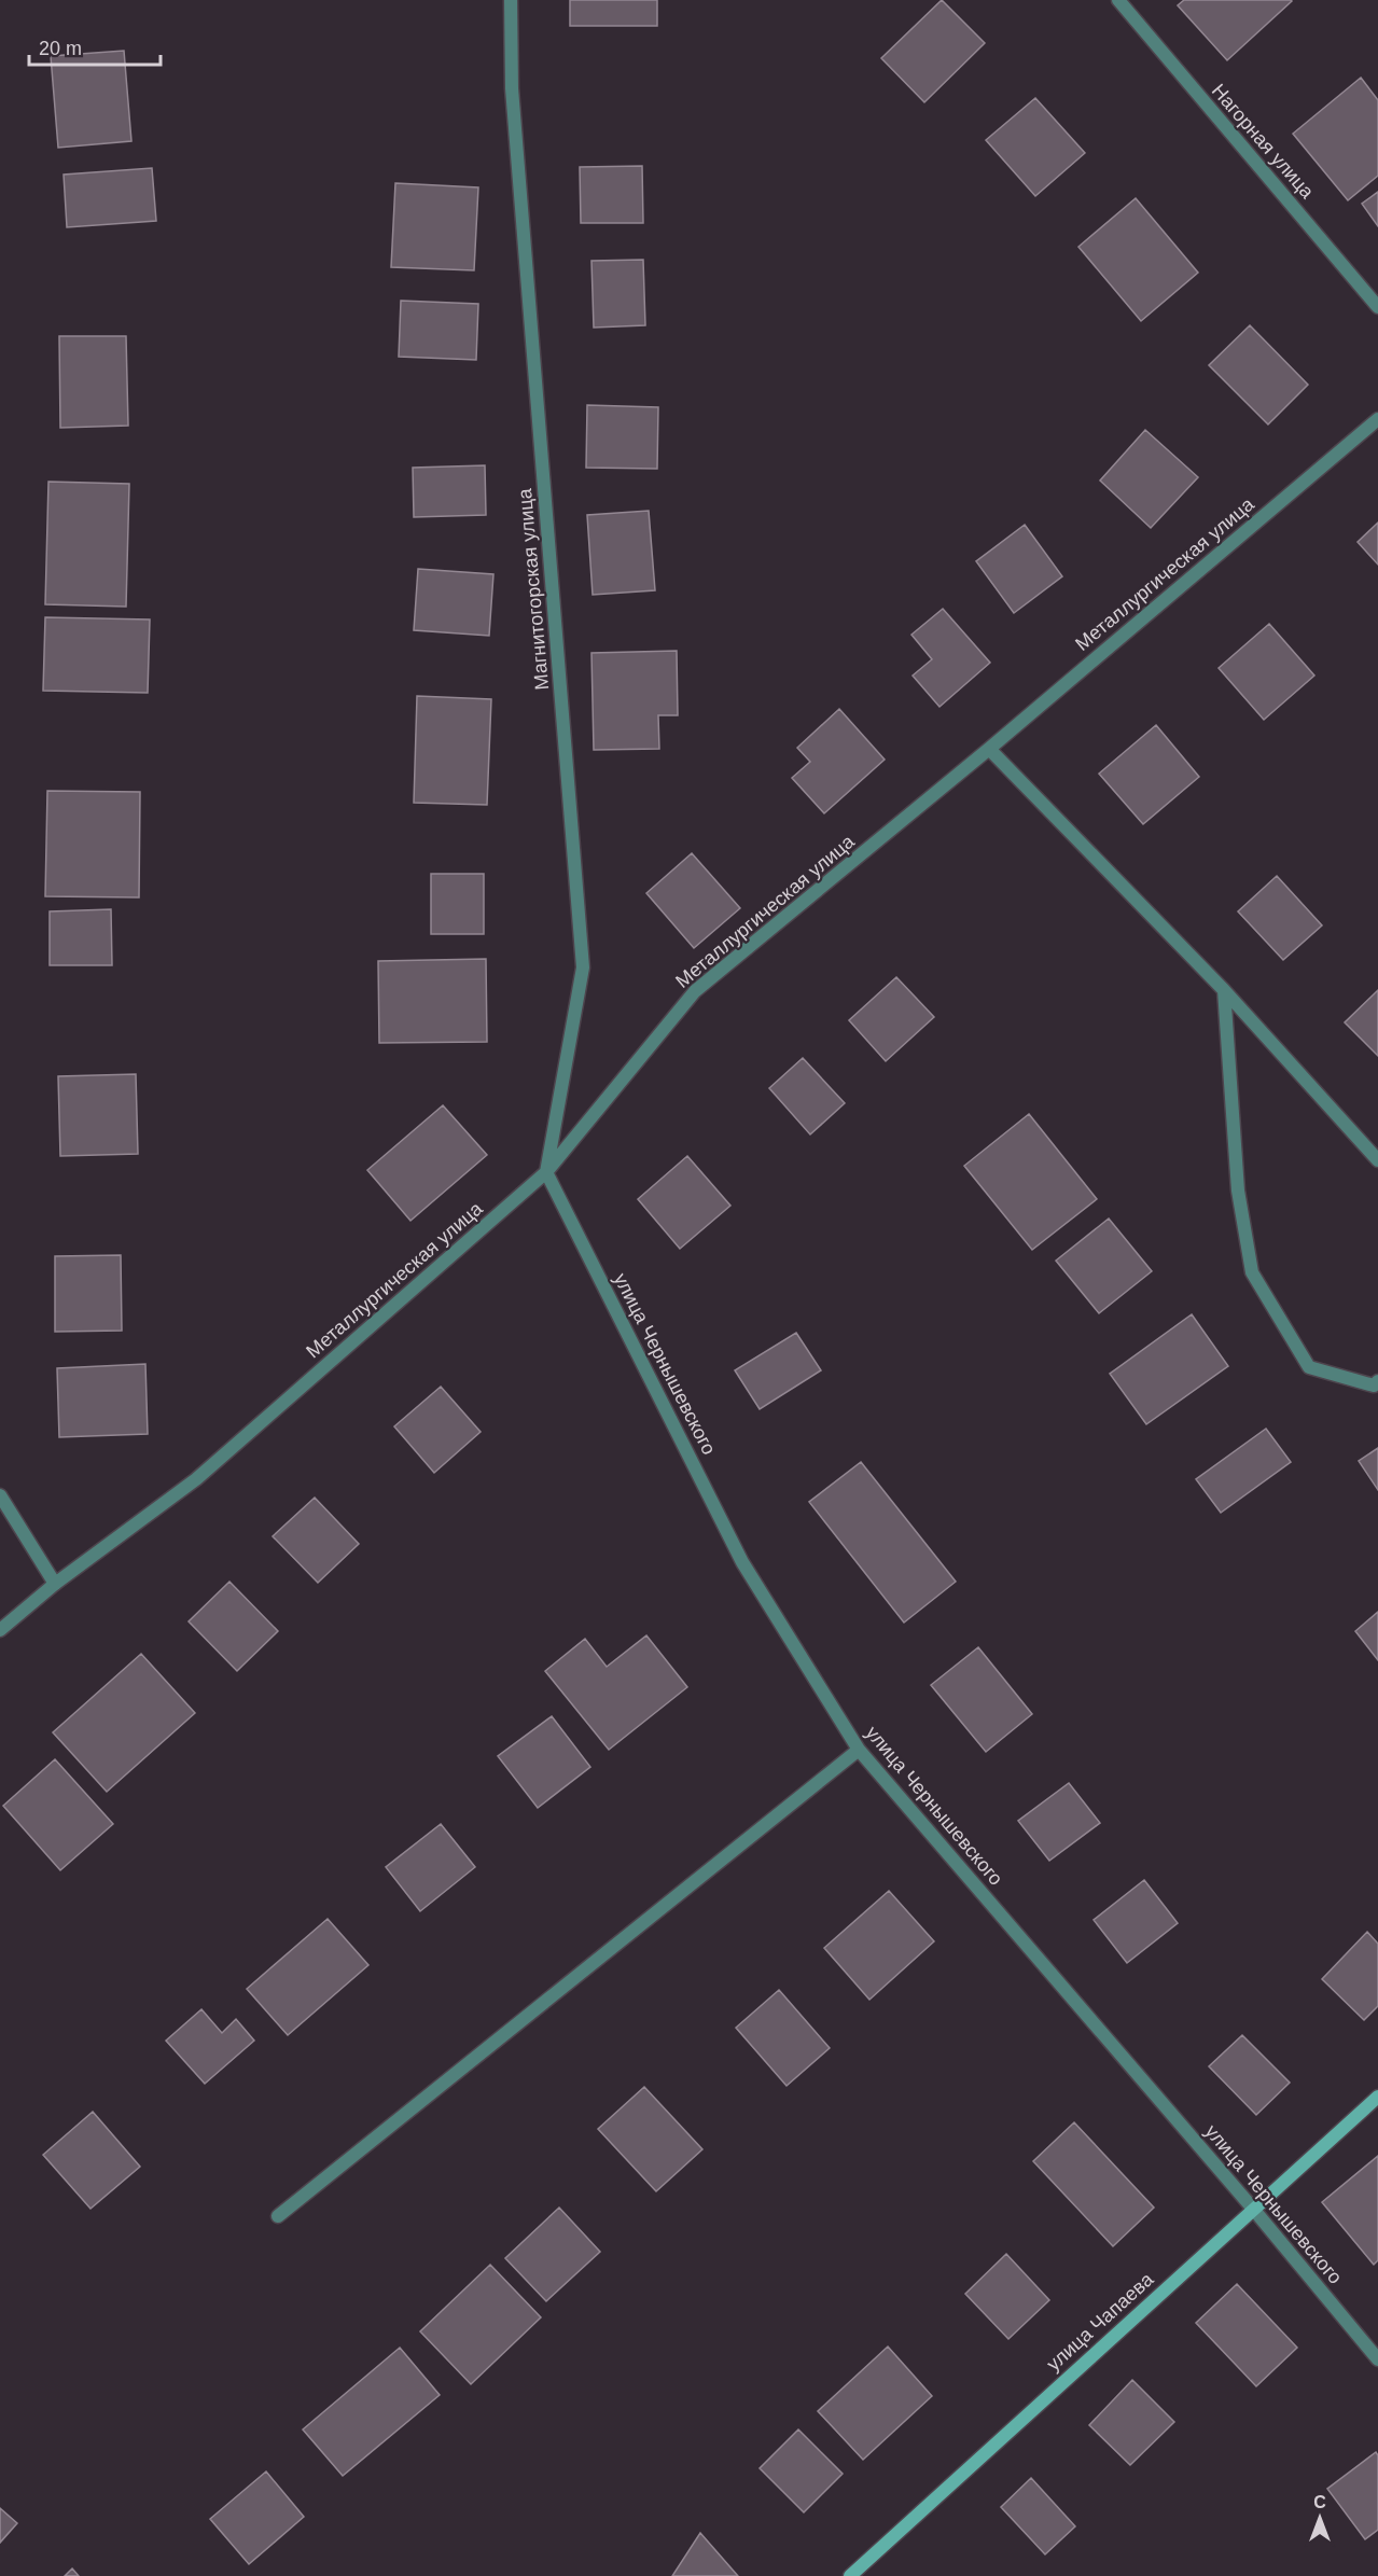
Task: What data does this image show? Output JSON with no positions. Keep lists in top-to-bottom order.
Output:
{
  "streets": {
    "street": [
      "Нагорная улица",
      "Металлургическая улица",
      "Магнитогорская улица",
      "улица Чернышевского",
      "улица Чапаева"
    ]
  },
  "crossings": [
    ["Металлургическая улица", "Магнитогорская улица"],
    ["Металлургическая улица", "улица Чернышевского"],
    ["Магнитогорская улица", "улица Чернышевского"],
    ["улица Чернышевского", "улица Чапаева"]
  ],
  "scale_bar": "20 m",
  "north": "top"
}
